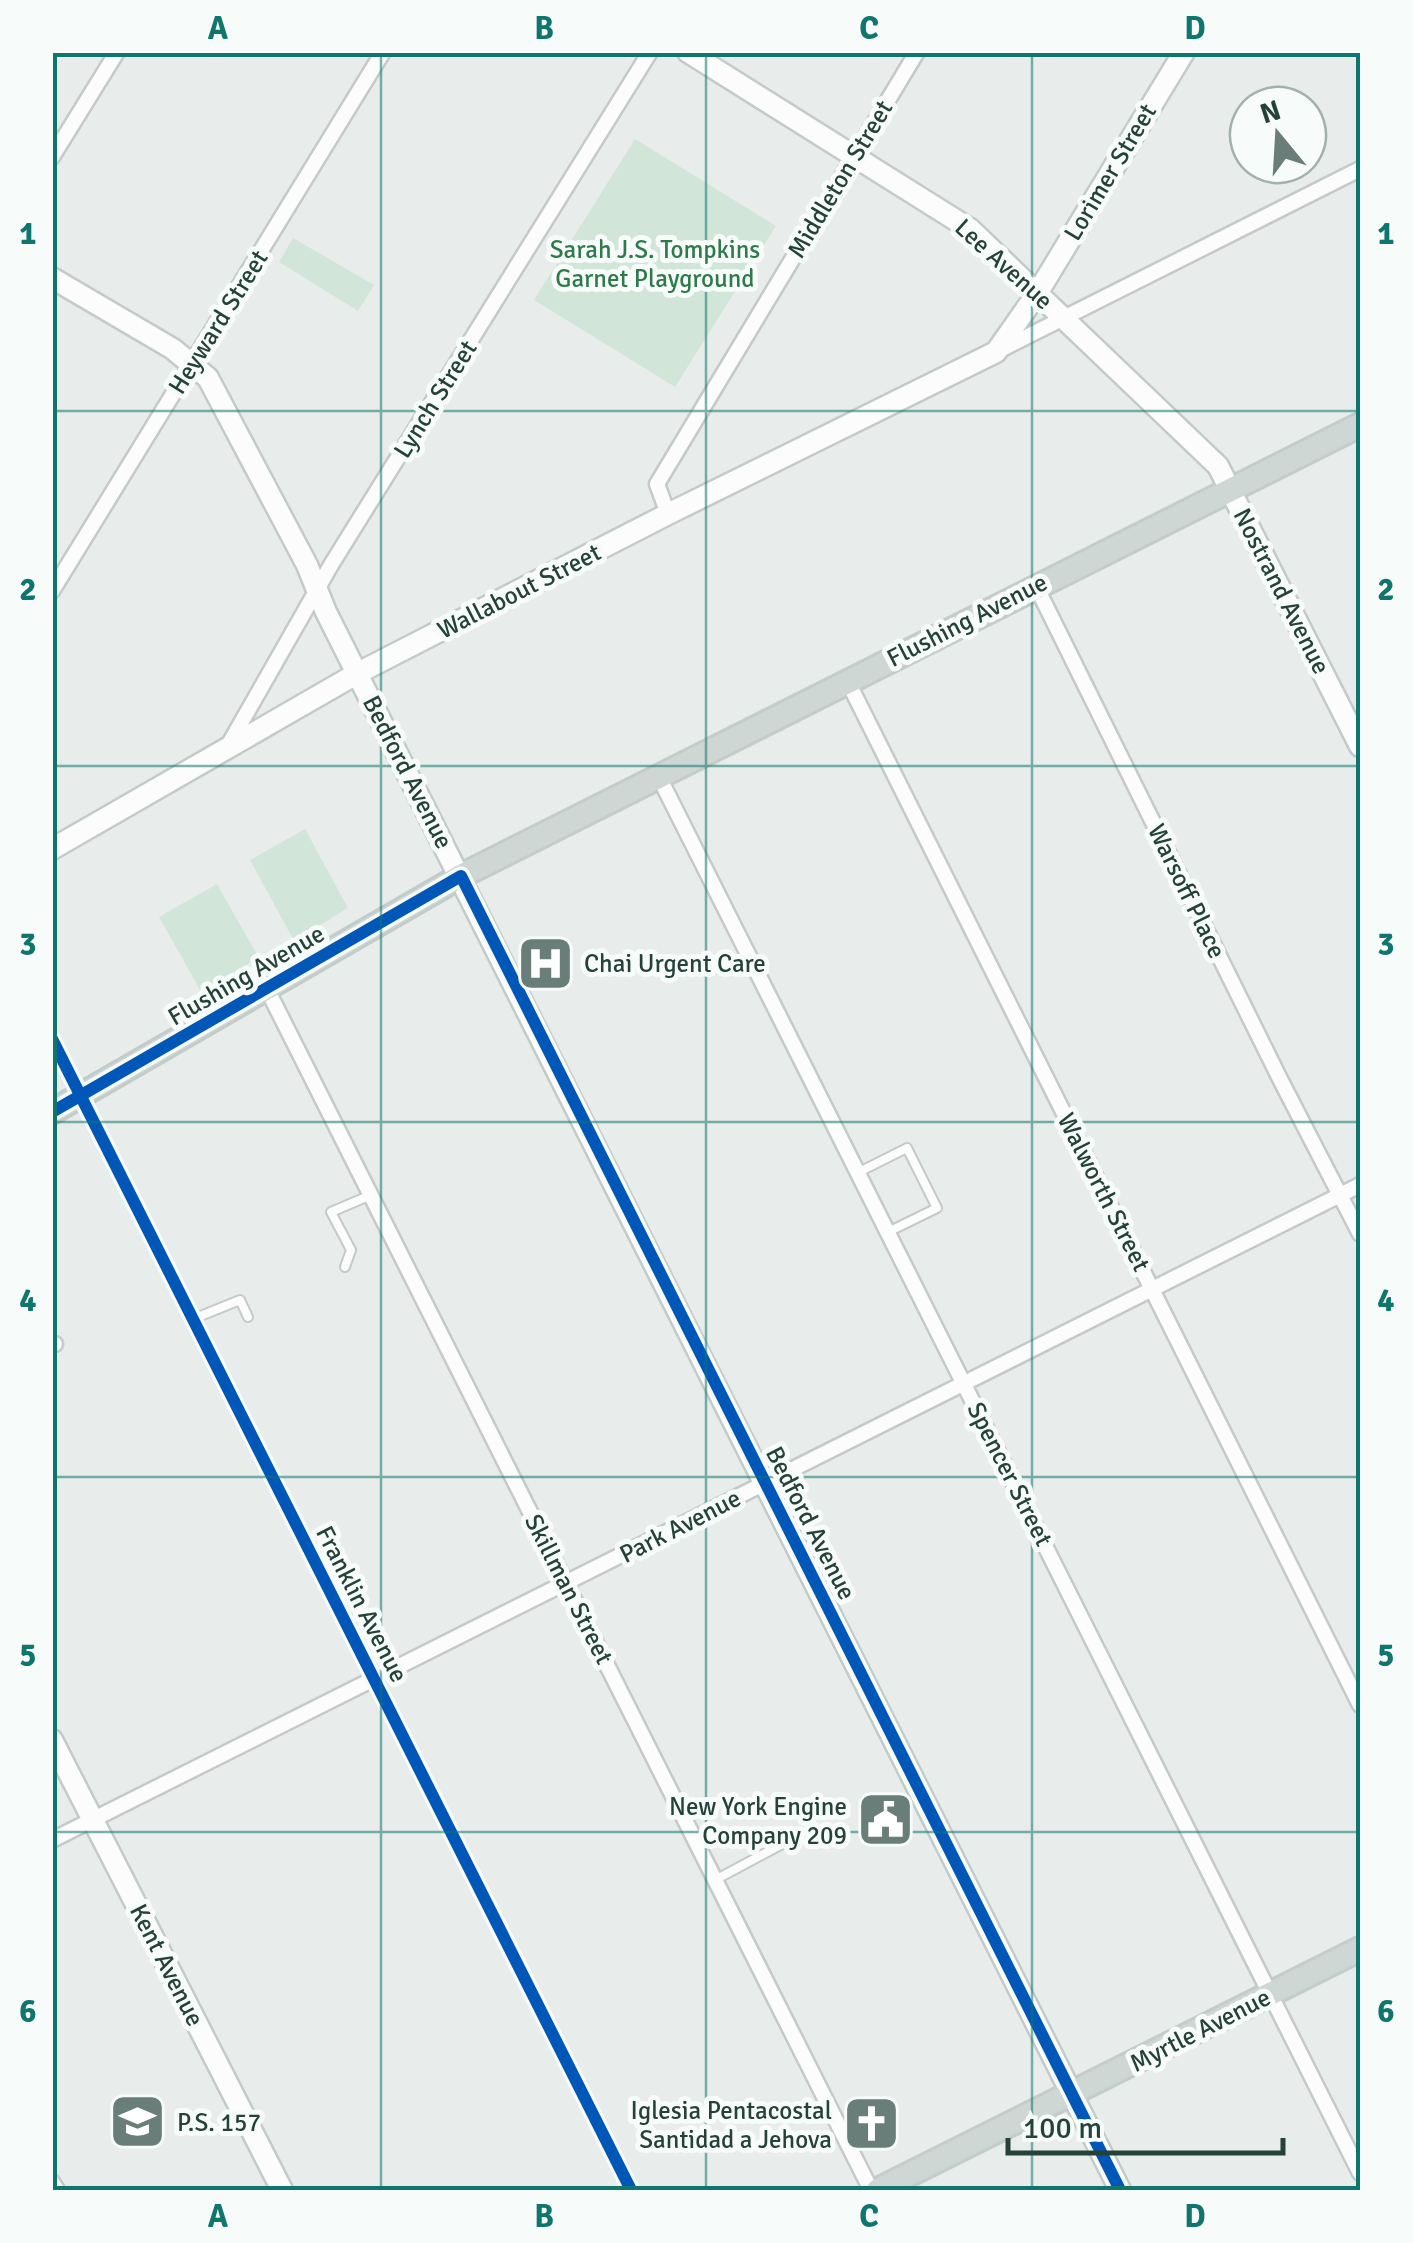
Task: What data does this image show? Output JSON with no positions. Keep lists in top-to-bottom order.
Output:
{
  "streets": {
    "main road": [
      "Lorimer Street",
      "Lee Avenue",
      "Wallabout Street",
      "Nostrand Avenue",
      "Flushing Avenue",
      "Bedford Avenue",
      "Kent Avenue",
      "Myrtle Avenue"
    ],
    "street": [
      "Middleton Street",
      "Heyward Street",
      "Lynch Street",
      "Warsoff Place",
      "Walworth Street",
      "Spencer Street",
      "Park Avenue",
      "Skillman Street",
      "Franklin Avenue"
    ]
  },
  "crossings": [
    ["Lorimer Street", "Lee Avenue"],
    ["Lorimer Street", "Wallabout Street"],
    ["Middleton Street", "Lee Avenue"],
    ["Middleton Street", "Wallabout Street"],
    ["Lee Avenue", "Wallabout Street"],
    ["Lee Avenue", "Nostrand Avenue"],
    ["Lee Avenue", "Flushing Avenue"],
    ["Heyward Street", "Bedford Avenue"],
    ["Lynch Street", "Wallabout Street"],
    ["Lynch Street", "Bedford Avenue"],
    ["Wallabout Street", "Bedford Avenue"],
    ["Nostrand Avenue", "Flushing Avenue"],
    ["Flushing Avenue", "Bedford Avenue"],
    ["Flushing Avenue", "Warsoff Place"],
    ["Flushing Avenue", "Walworth Street"],
    ["Flushing Avenue", "Spencer Street"],
    ["Flushing Avenue", "Skillman Street"],
    ["Flushing Avenue", "Franklin Avenue"],
    ["Bedford Avenue", "Park Avenue"],
    ["Bedford Avenue", "Myrtle Avenue"],
    ["Warsoff Place", "Park Avenue"],
    ["Walworth Street", "Park Avenue"],
    ["Spencer Street", "Park Avenue"],
    ["Spencer Street", "Myrtle Avenue"],
    ["Park Avenue", "Skillman Street"],
    ["Park Avenue", "Franklin Avenue"],
    ["Park Avenue", "Kent Avenue"]
  ],
  "parks": ["Sarah J.S. Tompkins Garnet Playground"],
  "places": {
    "hospital": ["Chai Urgent Care"],
    "public building": ["New York Engine Company 209"],
    "school or university": ["P.S. 157"],
    "church": ["Iglesia Pentacostal Santidad a Jehova"]
  },
  "scale_bar": "100 m",
  "north": "top",
  "grid": {
    "columns": [
      "A",
      "B",
      "C",
      "D"
    ],
    "rows": [
      "1",
      "2",
      "3",
      "4",
      "5",
      "6"
    ]
  }
}
